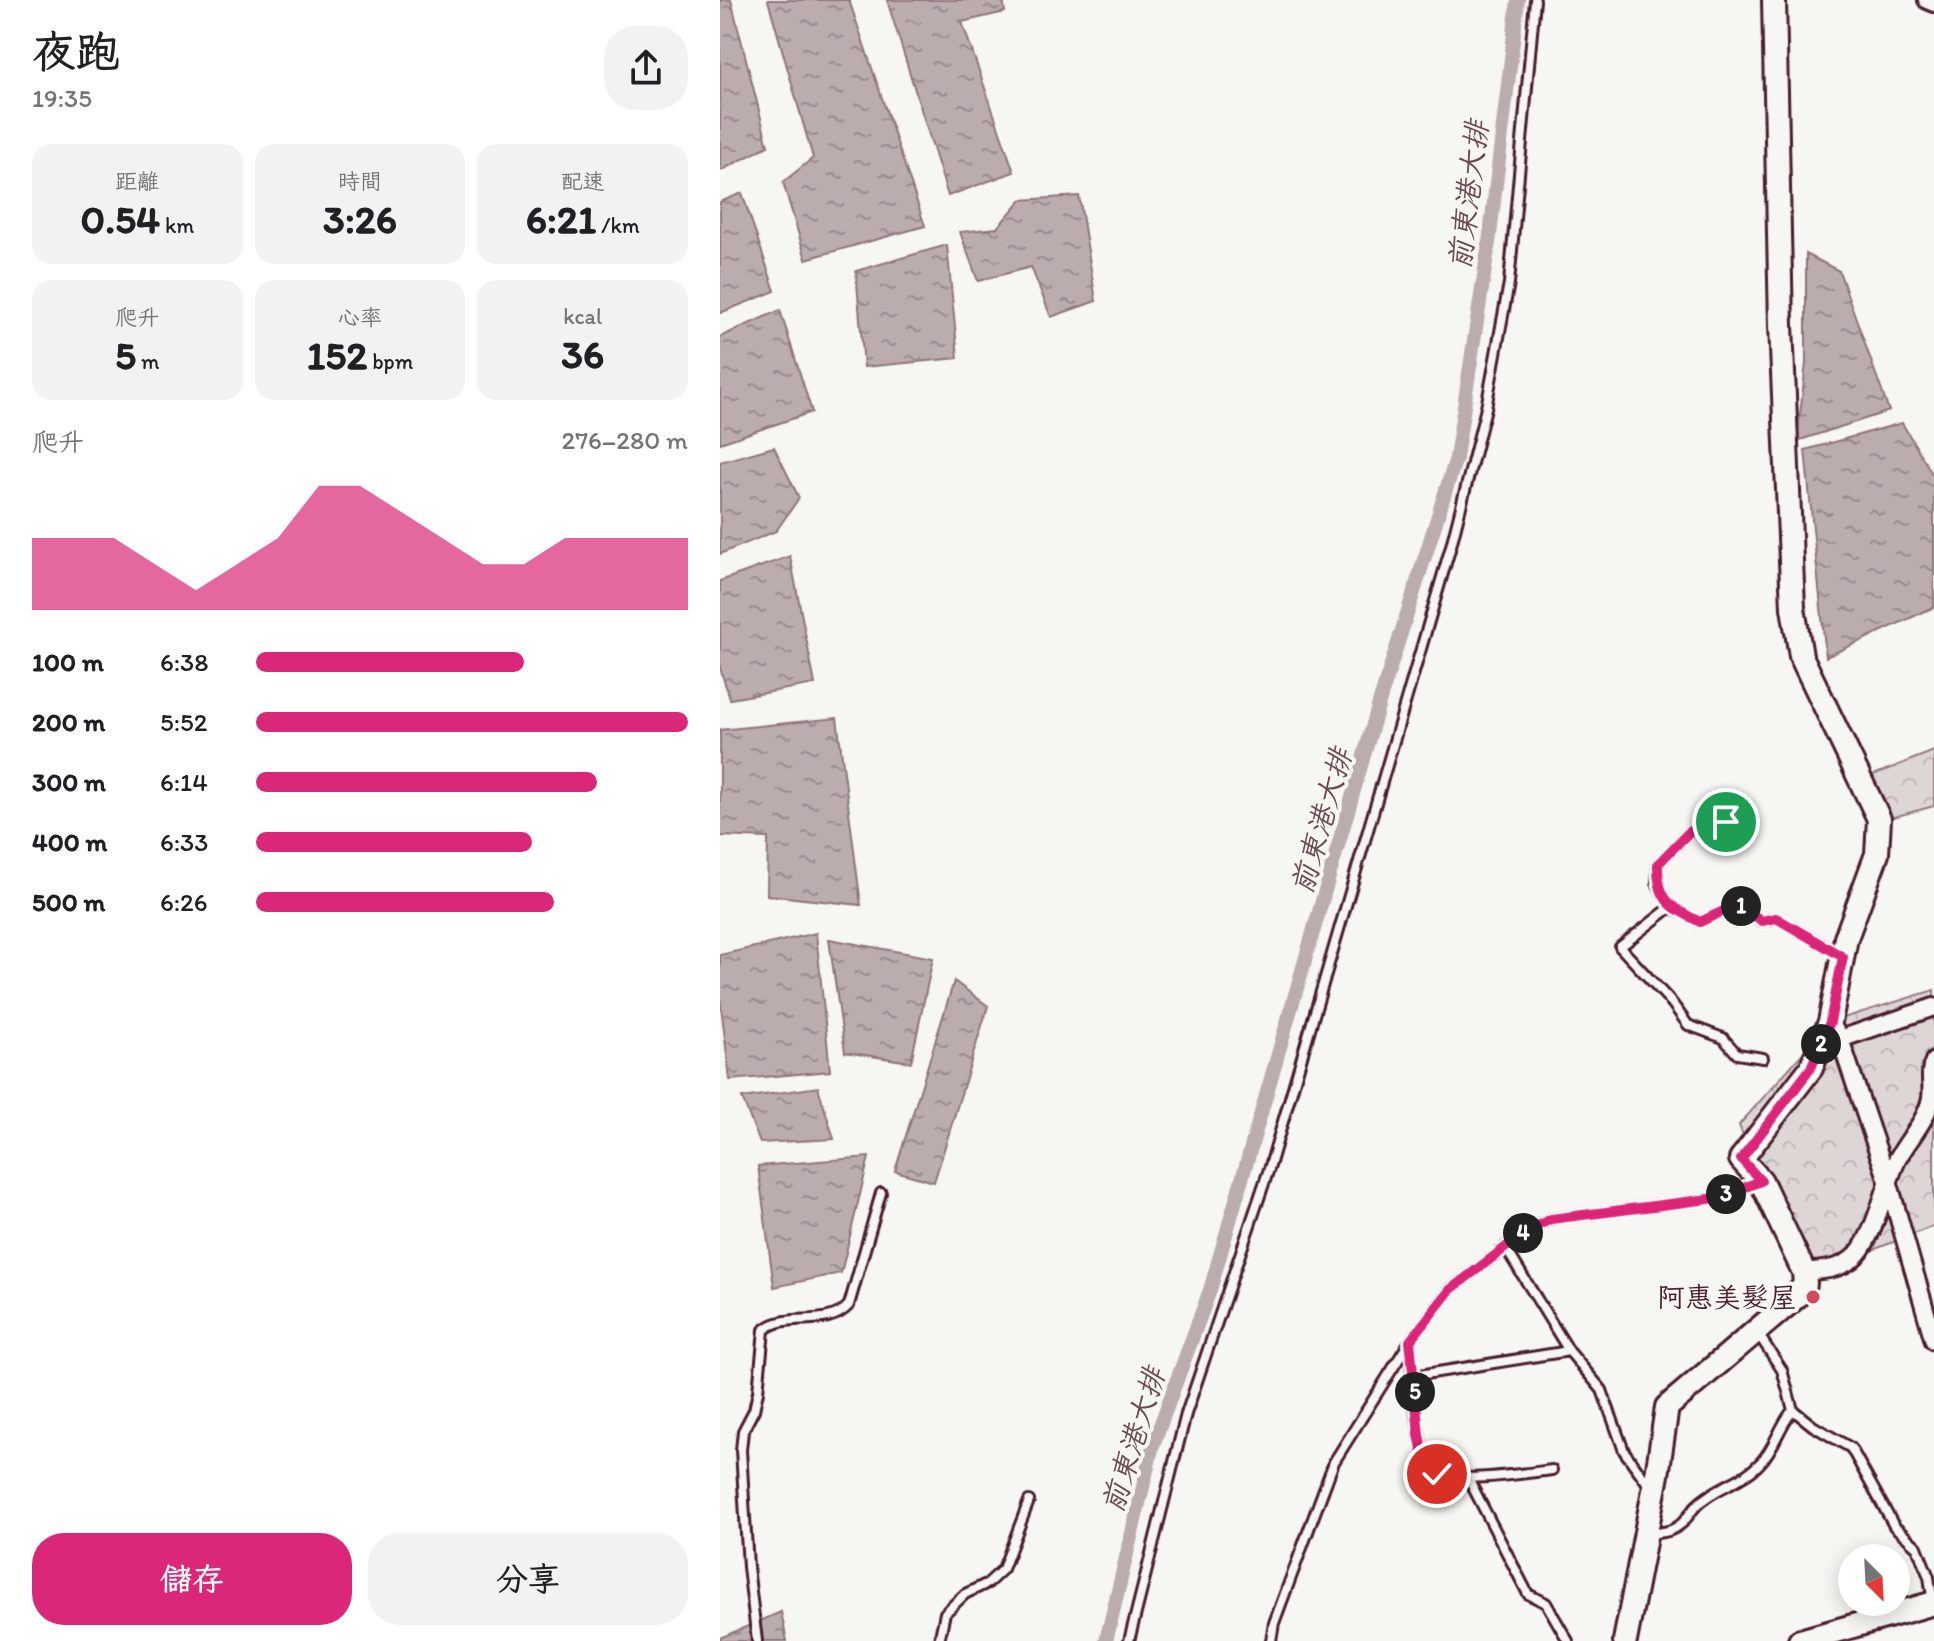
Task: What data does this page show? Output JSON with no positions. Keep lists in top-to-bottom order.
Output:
{
  "water": ["前東港大排"],
  "places": ["阿惠美髮屋"],
  "north": "bottom right",
  "page": {
    "heading": ["夜跑", "19:35"],
    "stats": [
      ["距離", "0.54 km"],
      ["時間", "3:26"],
      ["配速", "6:21 /km"],
      ["爬升", "5 m"],
      ["心率", "152 bpm"],
      ["kcal", "36"]
    ],
    "chart": ["爬升", "276–280 m"],
    "list": [
      {
        "name": "100 m",
        "note": "6:38"
      },
      {
        "name": "200 m",
        "note": "5:52"
      },
      {
        "name": "300 m",
        "note": "6:14"
      },
      {
        "name": "400 m",
        "note": "6:33"
      },
      {
        "name": "500 m",
        "note": "6:26"
      }
    ],
    "pins": [
      "1",
      "2",
      "3",
      "4",
      "5"
    ],
    "buttons": ["儲存", "分享"]
  }
}
